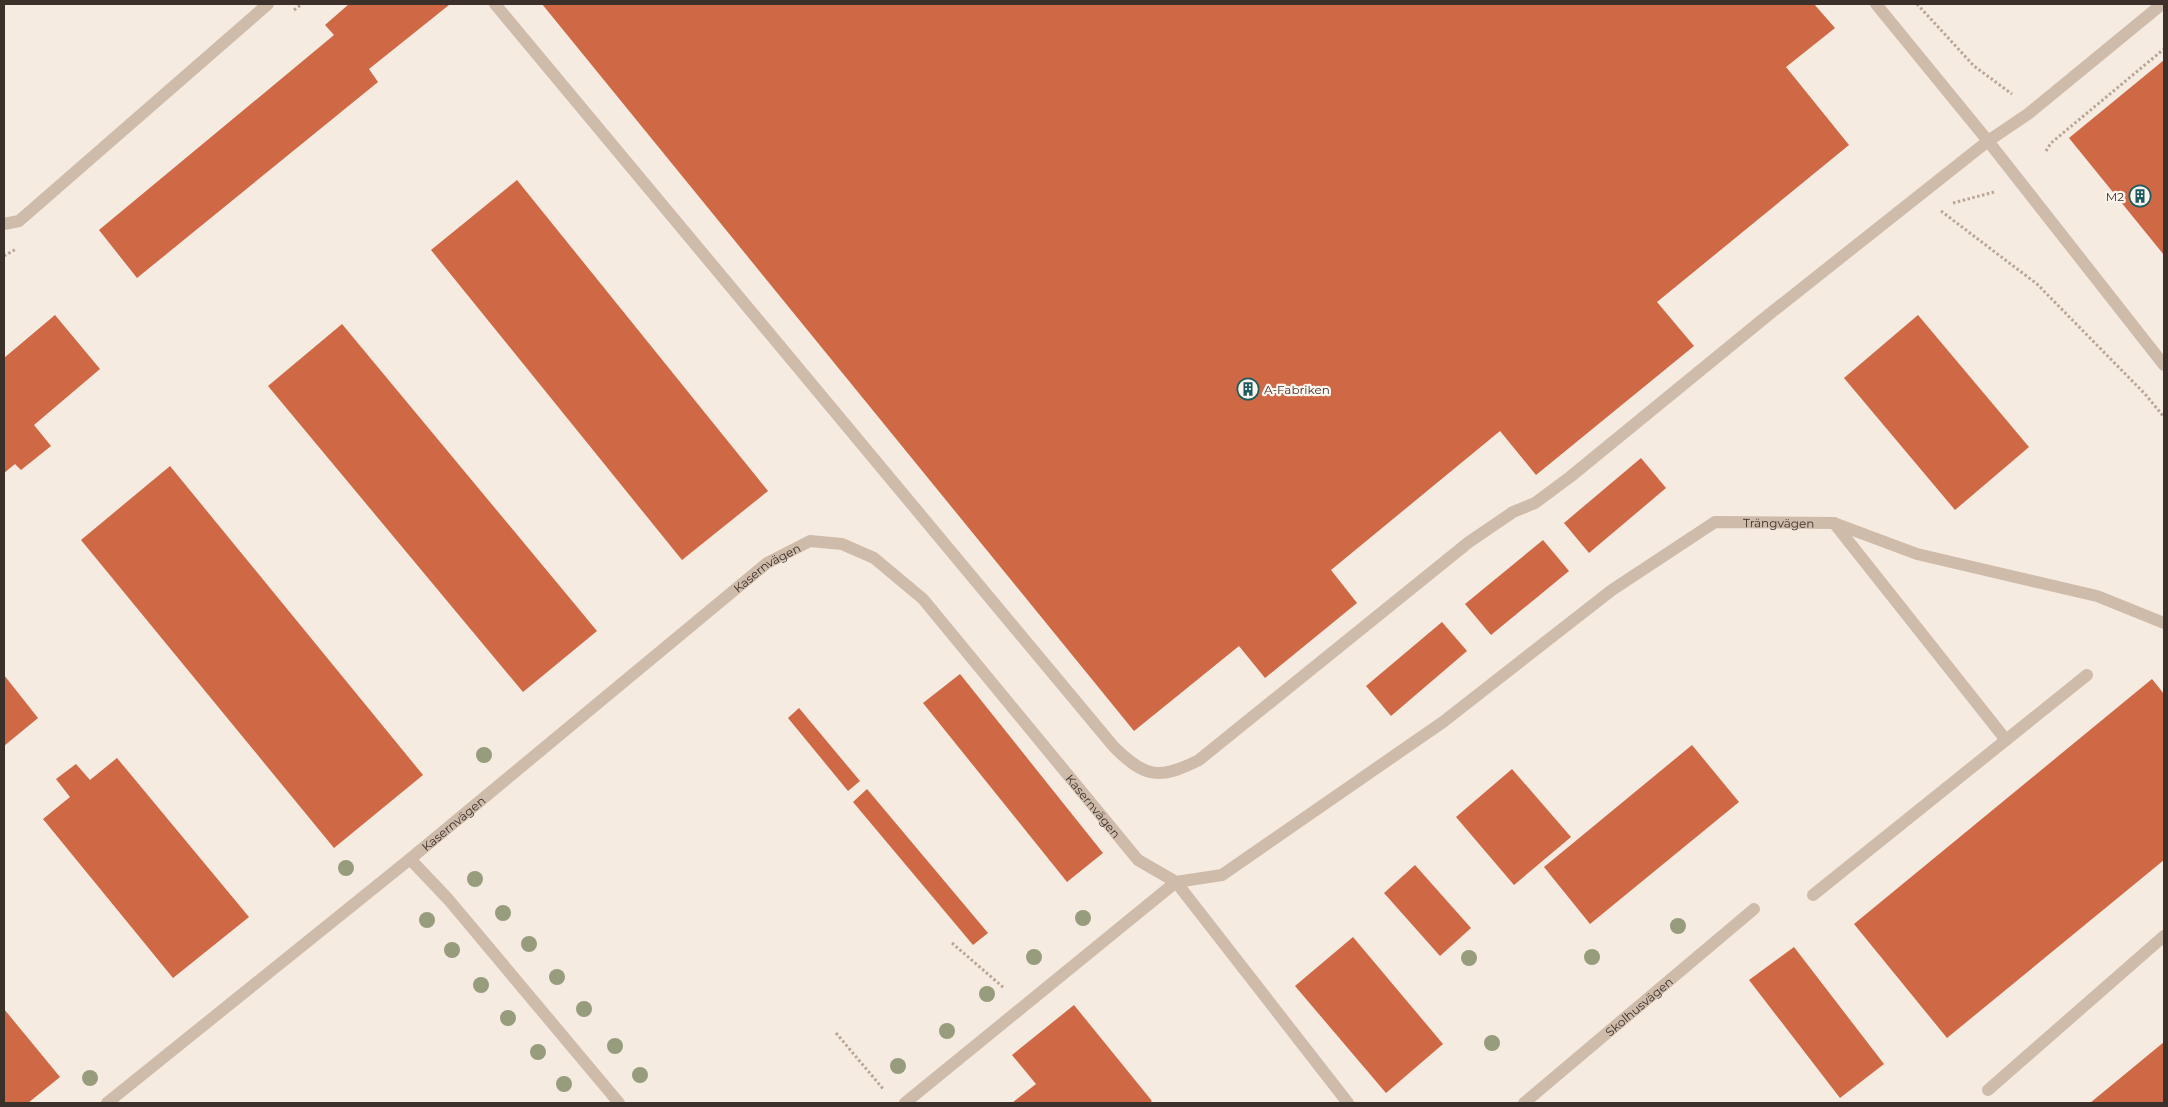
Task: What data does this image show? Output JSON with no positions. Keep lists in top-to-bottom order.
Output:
{
  "streets": {
    "street": ["Trängvägen", "Kasernvägen", "Skolhusvägen"]
  },
  "crossings": [
    ["Trängvägen", "Kasernvägen"]
  ],
  "places": {
    "building": ["M2", "A-Fabriken"]
  }
}
